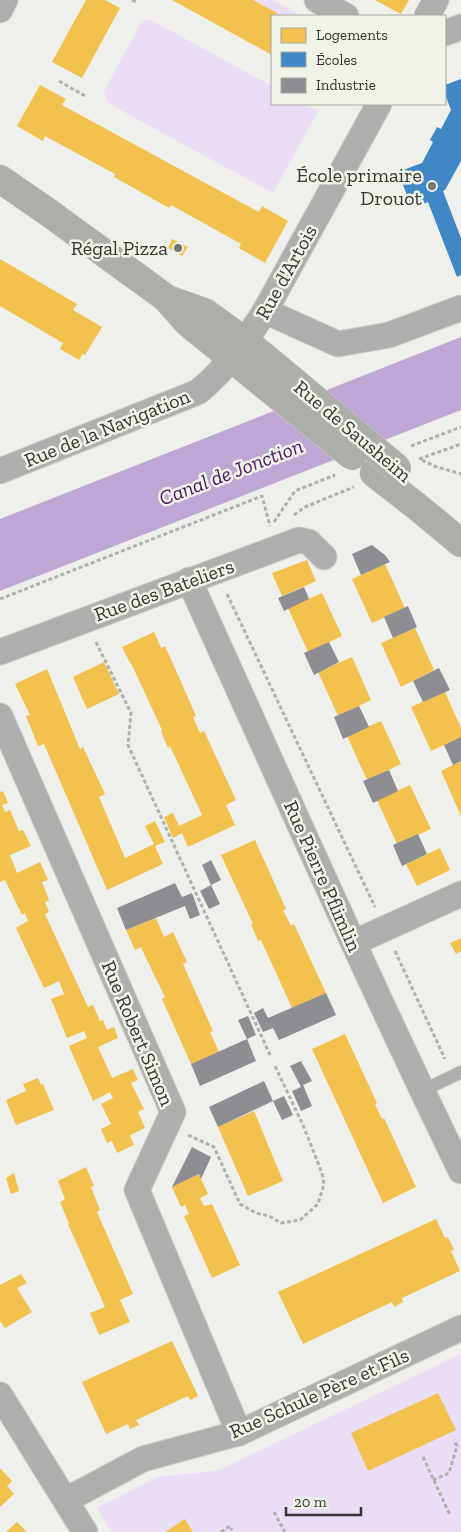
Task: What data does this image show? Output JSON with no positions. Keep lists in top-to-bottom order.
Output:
{
  "streets": {
    "main road": ["Rue de Sausheim"],
    "street": [
      "Rue d'Artois",
      "Rue de la Navigation",
      "Rue des Bateliers",
      "Rue Pierre Pflimlin",
      "Rue Robert Simon",
      "Rue Schule Père et Fils"
    ]
  },
  "crossings": [
    ["Rue d'Artois", "Rue de la Navigation"],
    ["Rue d'Artois", "Rue de Sausheim"],
    ["Rue de la Navigation", "Rue de Sausheim"],
    ["Rue des Bateliers", "Rue Pierre Pflimlin"],
    ["Rue Robert Simon", "Rue Schule Père et Fils"]
  ],
  "water": ["Canal de Jonction"],
  "places": ["École primaire Drouot", "Régal Pizza"],
  "legend": ["Logements", "Écoles", "Industrie"],
  "scale_bar": "20 m"
}
